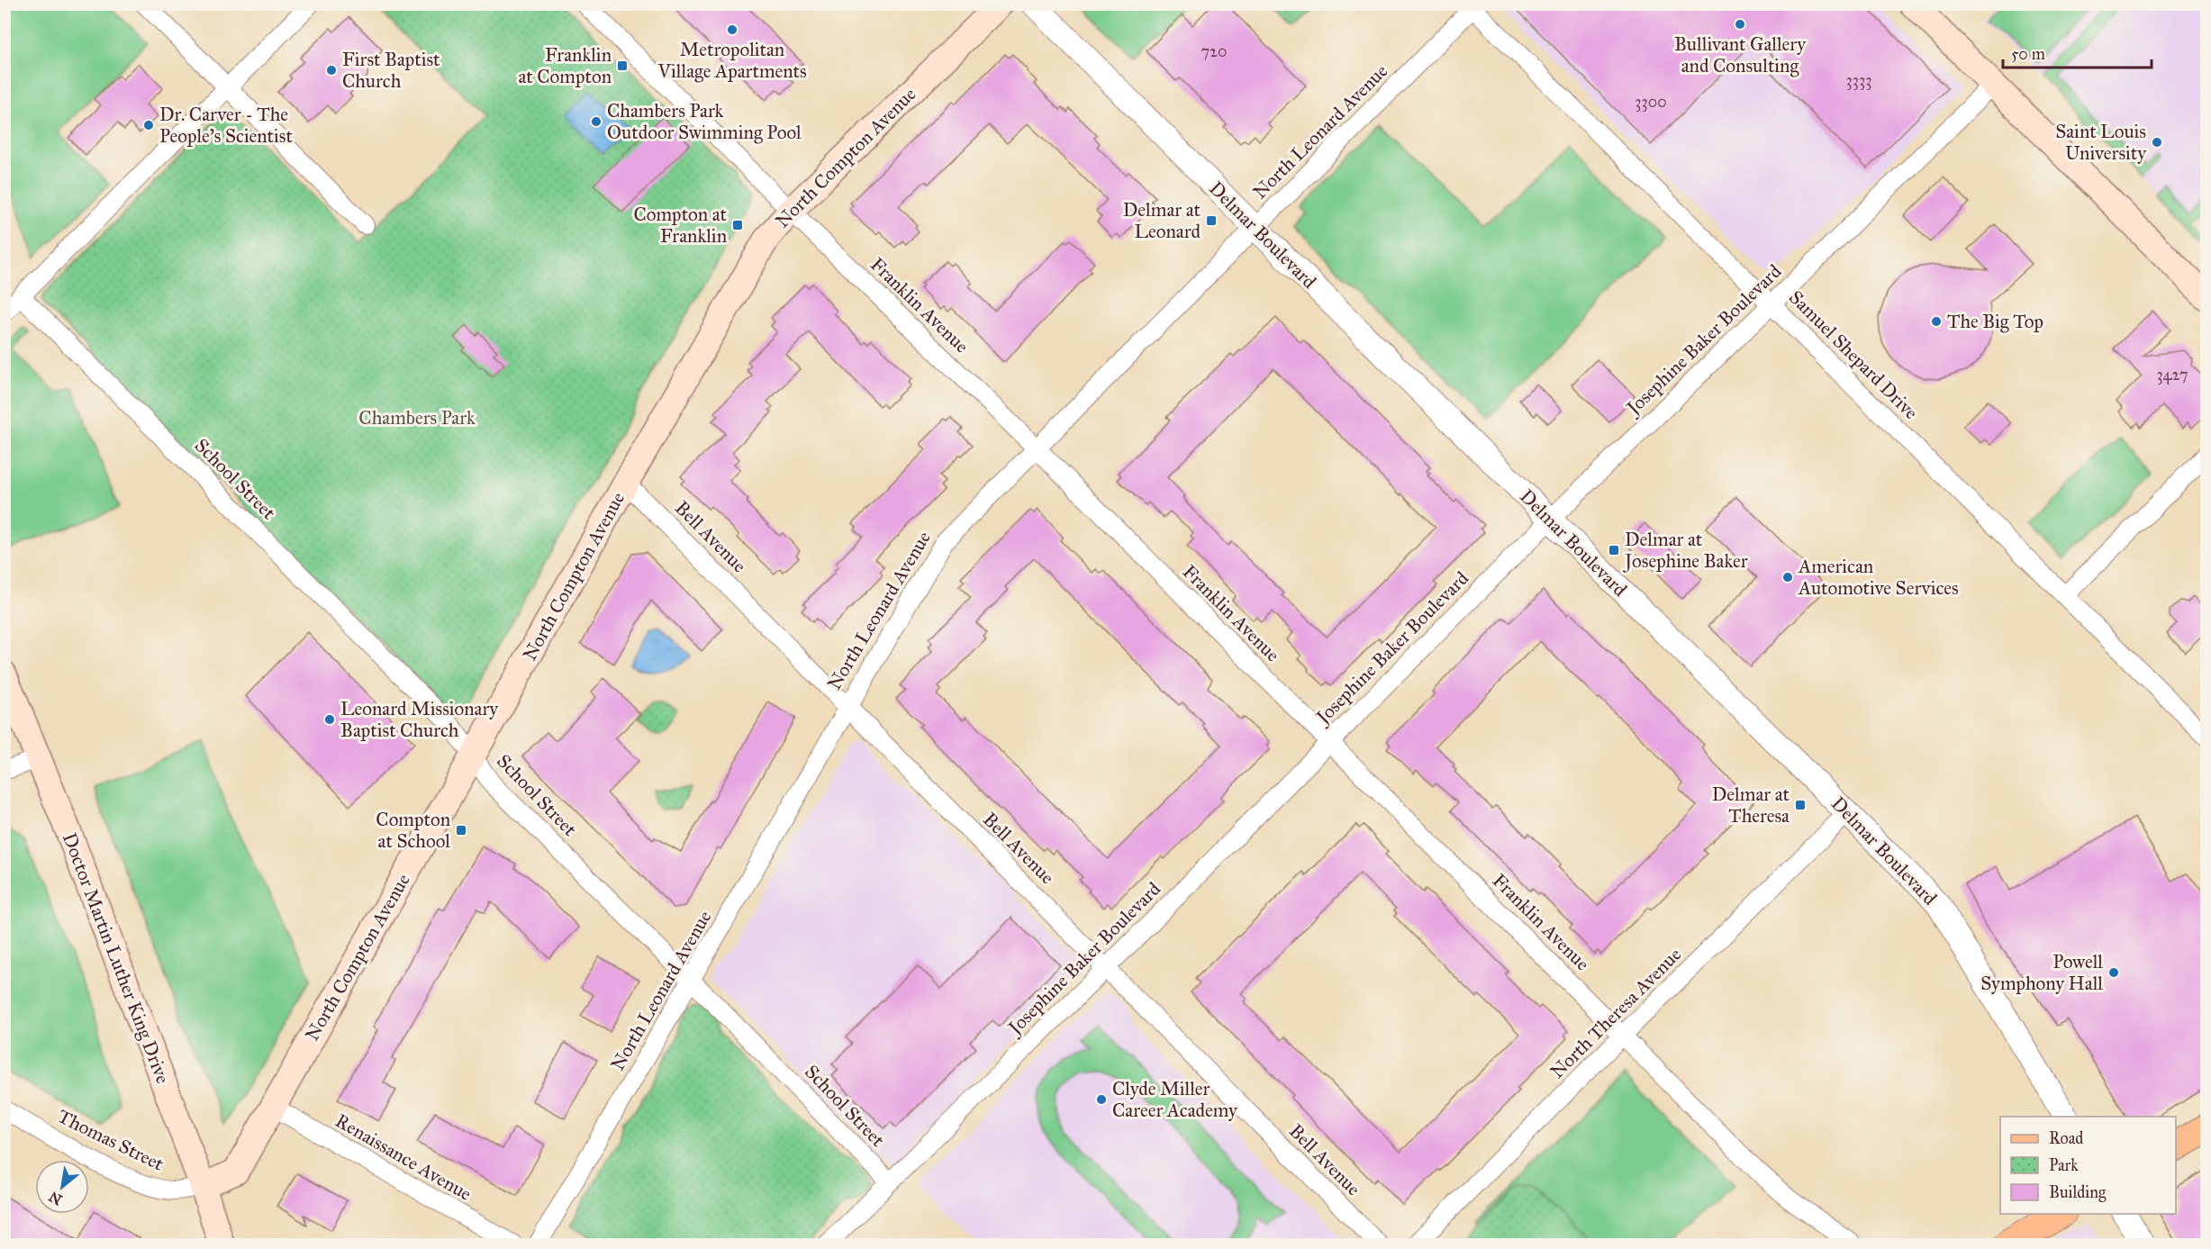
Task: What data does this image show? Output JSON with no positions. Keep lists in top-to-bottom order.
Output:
{
  "streets": {
    "main road": ["North Compton Avenue", "Doctor Martin Luther King Drive"],
    "street": [
      "North Leonard Avenue",
      "Delmar Boulevard",
      "Franklin Avenue",
      "Josephine Baker Boulevard",
      "Samuel Shepard Drive",
      "School Street",
      "Bell Avenue",
      "North Theresa Avenue",
      "Thomas Street",
      "Renaissance Avenue"
    ]
  },
  "crossings": [
    ["North Leonard Avenue", "Delmar Boulevard"],
    ["North Leonard Avenue", "Franklin Avenue"],
    ["North Leonard Avenue", "Samuel Shepard Drive"],
    ["North Leonard Avenue", "School Street"],
    ["North Leonard Avenue", "Bell Avenue"],
    ["North Compton Avenue", "Franklin Avenue"],
    ["North Compton Avenue", "School Street"],
    ["North Compton Avenue", "Bell Avenue"],
    ["North Compton Avenue", "Doctor Martin Luther King Drive"],
    ["North Compton Avenue", "Thomas Street"],
    ["North Compton Avenue", "Renaissance Avenue"],
    ["Delmar Boulevard", "Josephine Baker Boulevard"],
    ["Delmar Boulevard", "North Theresa Avenue"],
    ["Franklin Avenue", "Josephine Baker Boulevard"],
    ["Franklin Avenue", "North Theresa Avenue"],
    ["Josephine Baker Boulevard", "Samuel Shepard Drive"],
    ["Josephine Baker Boulevard", "School Street"],
    ["Josephine Baker Boulevard", "Bell Avenue"],
    ["Doctor Martin Luther King Drive", "Thomas Street"]
  ],
  "parks": ["Chambers Park"],
  "places": {
    "other": [
      "Bullivant Gallery and Consulting",
      "Metropolitan Village Apartments",
      "First Baptist Church",
      "Chambers Park Outdoor Swimming Pool",
      "Dr. Carver - The People's Scientist",
      "Saint Louis University",
      "The Big Top",
      "American Automotive Services",
      "Leonard Missionary Baptist Church",
      "Powell Symphony Hall",
      "Clyde Miller Career Academy"
    ],
    "transit": [
      "Franklin at Compton",
      "Delmar at Leonard",
      "Compton at Franklin",
      "Delmar at Josephine Baker",
      "Delmar at Theresa",
      "Compton at School"
    ]
  },
  "house_numbers": [
    "720",
    "3333",
    "3300",
    "3427"
  ],
  "legend": ["Road", "Park", "Building"],
  "scale_bar": "50 m",
  "north": "bottom left"
}
